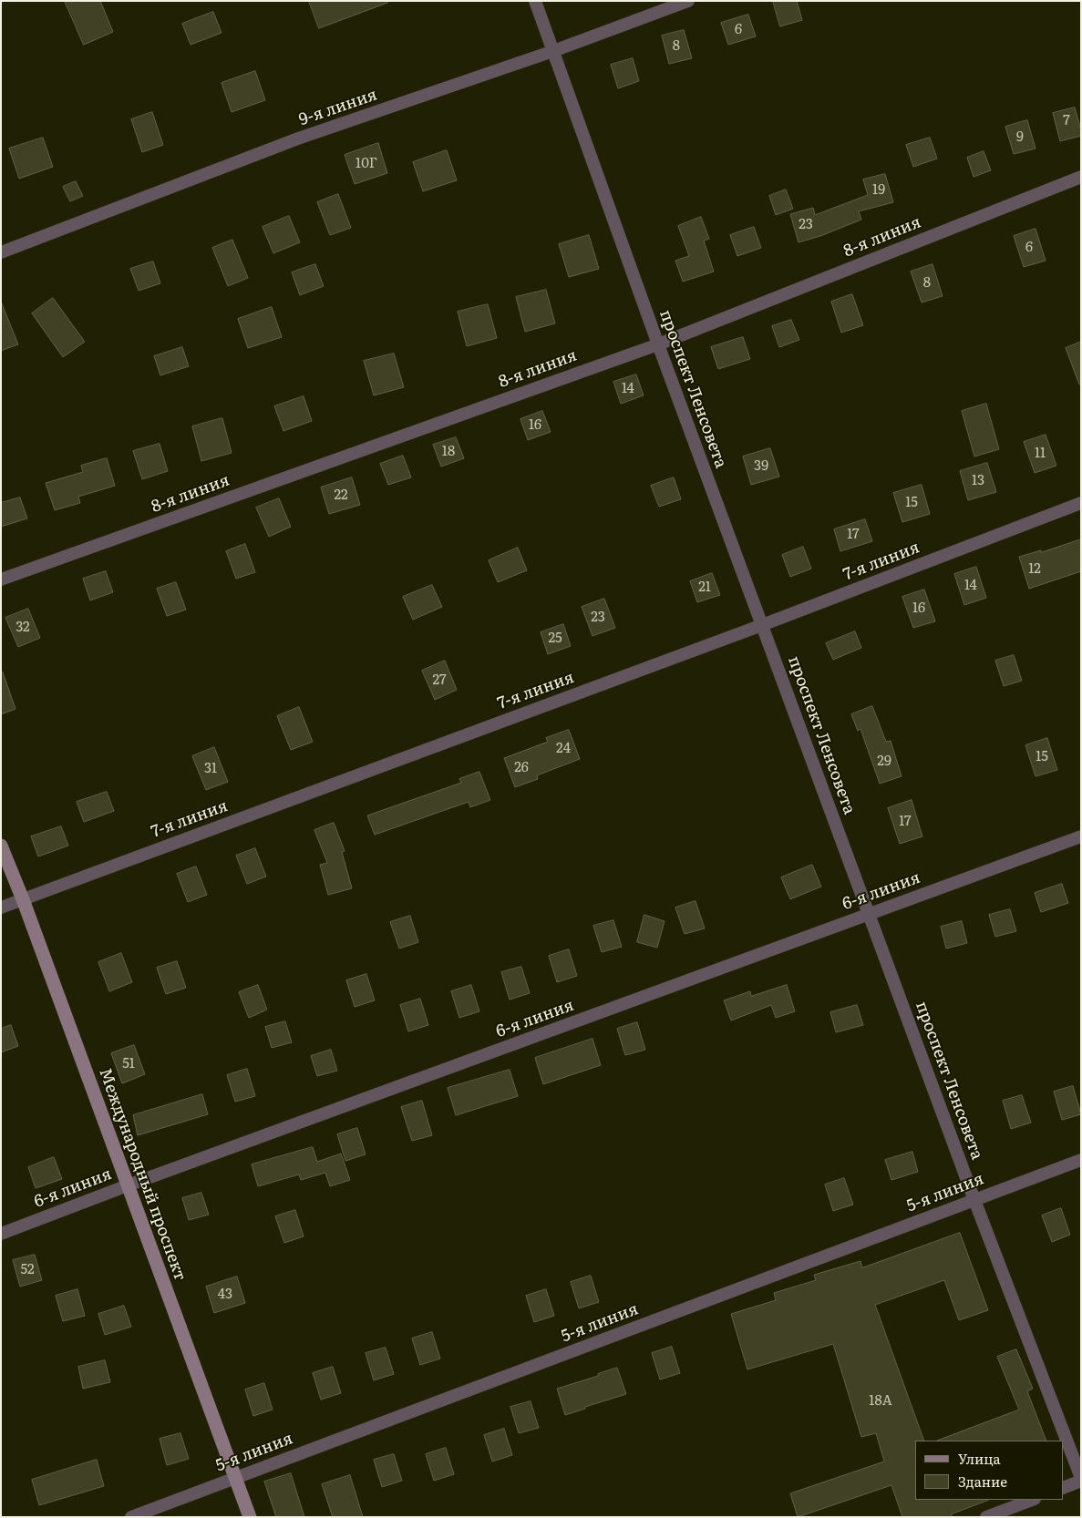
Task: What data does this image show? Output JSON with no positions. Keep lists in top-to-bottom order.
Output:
{
  "streets": {
    "street": [
      "9-я линия",
      "8-я линия",
      "проспект Ленсовета",
      "7-я линия",
      "6-я линия",
      "Международный проспект",
      "5-я линия"
    ]
  },
  "crossings": [
    ["9-я линия", "проспект Ленсовета"],
    ["8-я линия", "проспект Ленсовета"],
    ["проспект Ленсовета", "7-я линия"],
    ["проспект Ленсовета", "6-я линия"],
    ["проспект Ленсовета", "5-я линия"],
    ["7-я линия", "Международный проспект"],
    ["6-я линия", "Международный проспект"],
    ["Международный проспект", "5-я линия"]
  ],
  "house_numbers": [
    "6",
    "8",
    "7",
    "9",
    "10Г",
    "19",
    "23",
    "6",
    "8",
    "14",
    "16",
    "18",
    "11",
    "39",
    "13",
    "22",
    "15",
    "17",
    "12",
    "14",
    "21",
    "16",
    "23",
    "32",
    "25",
    "27",
    "24",
    "15",
    "29",
    "26",
    "31",
    "17",
    "51",
    "52",
    "43",
    "18А"
  ],
  "legend": ["Улица", "Здание"]
}
